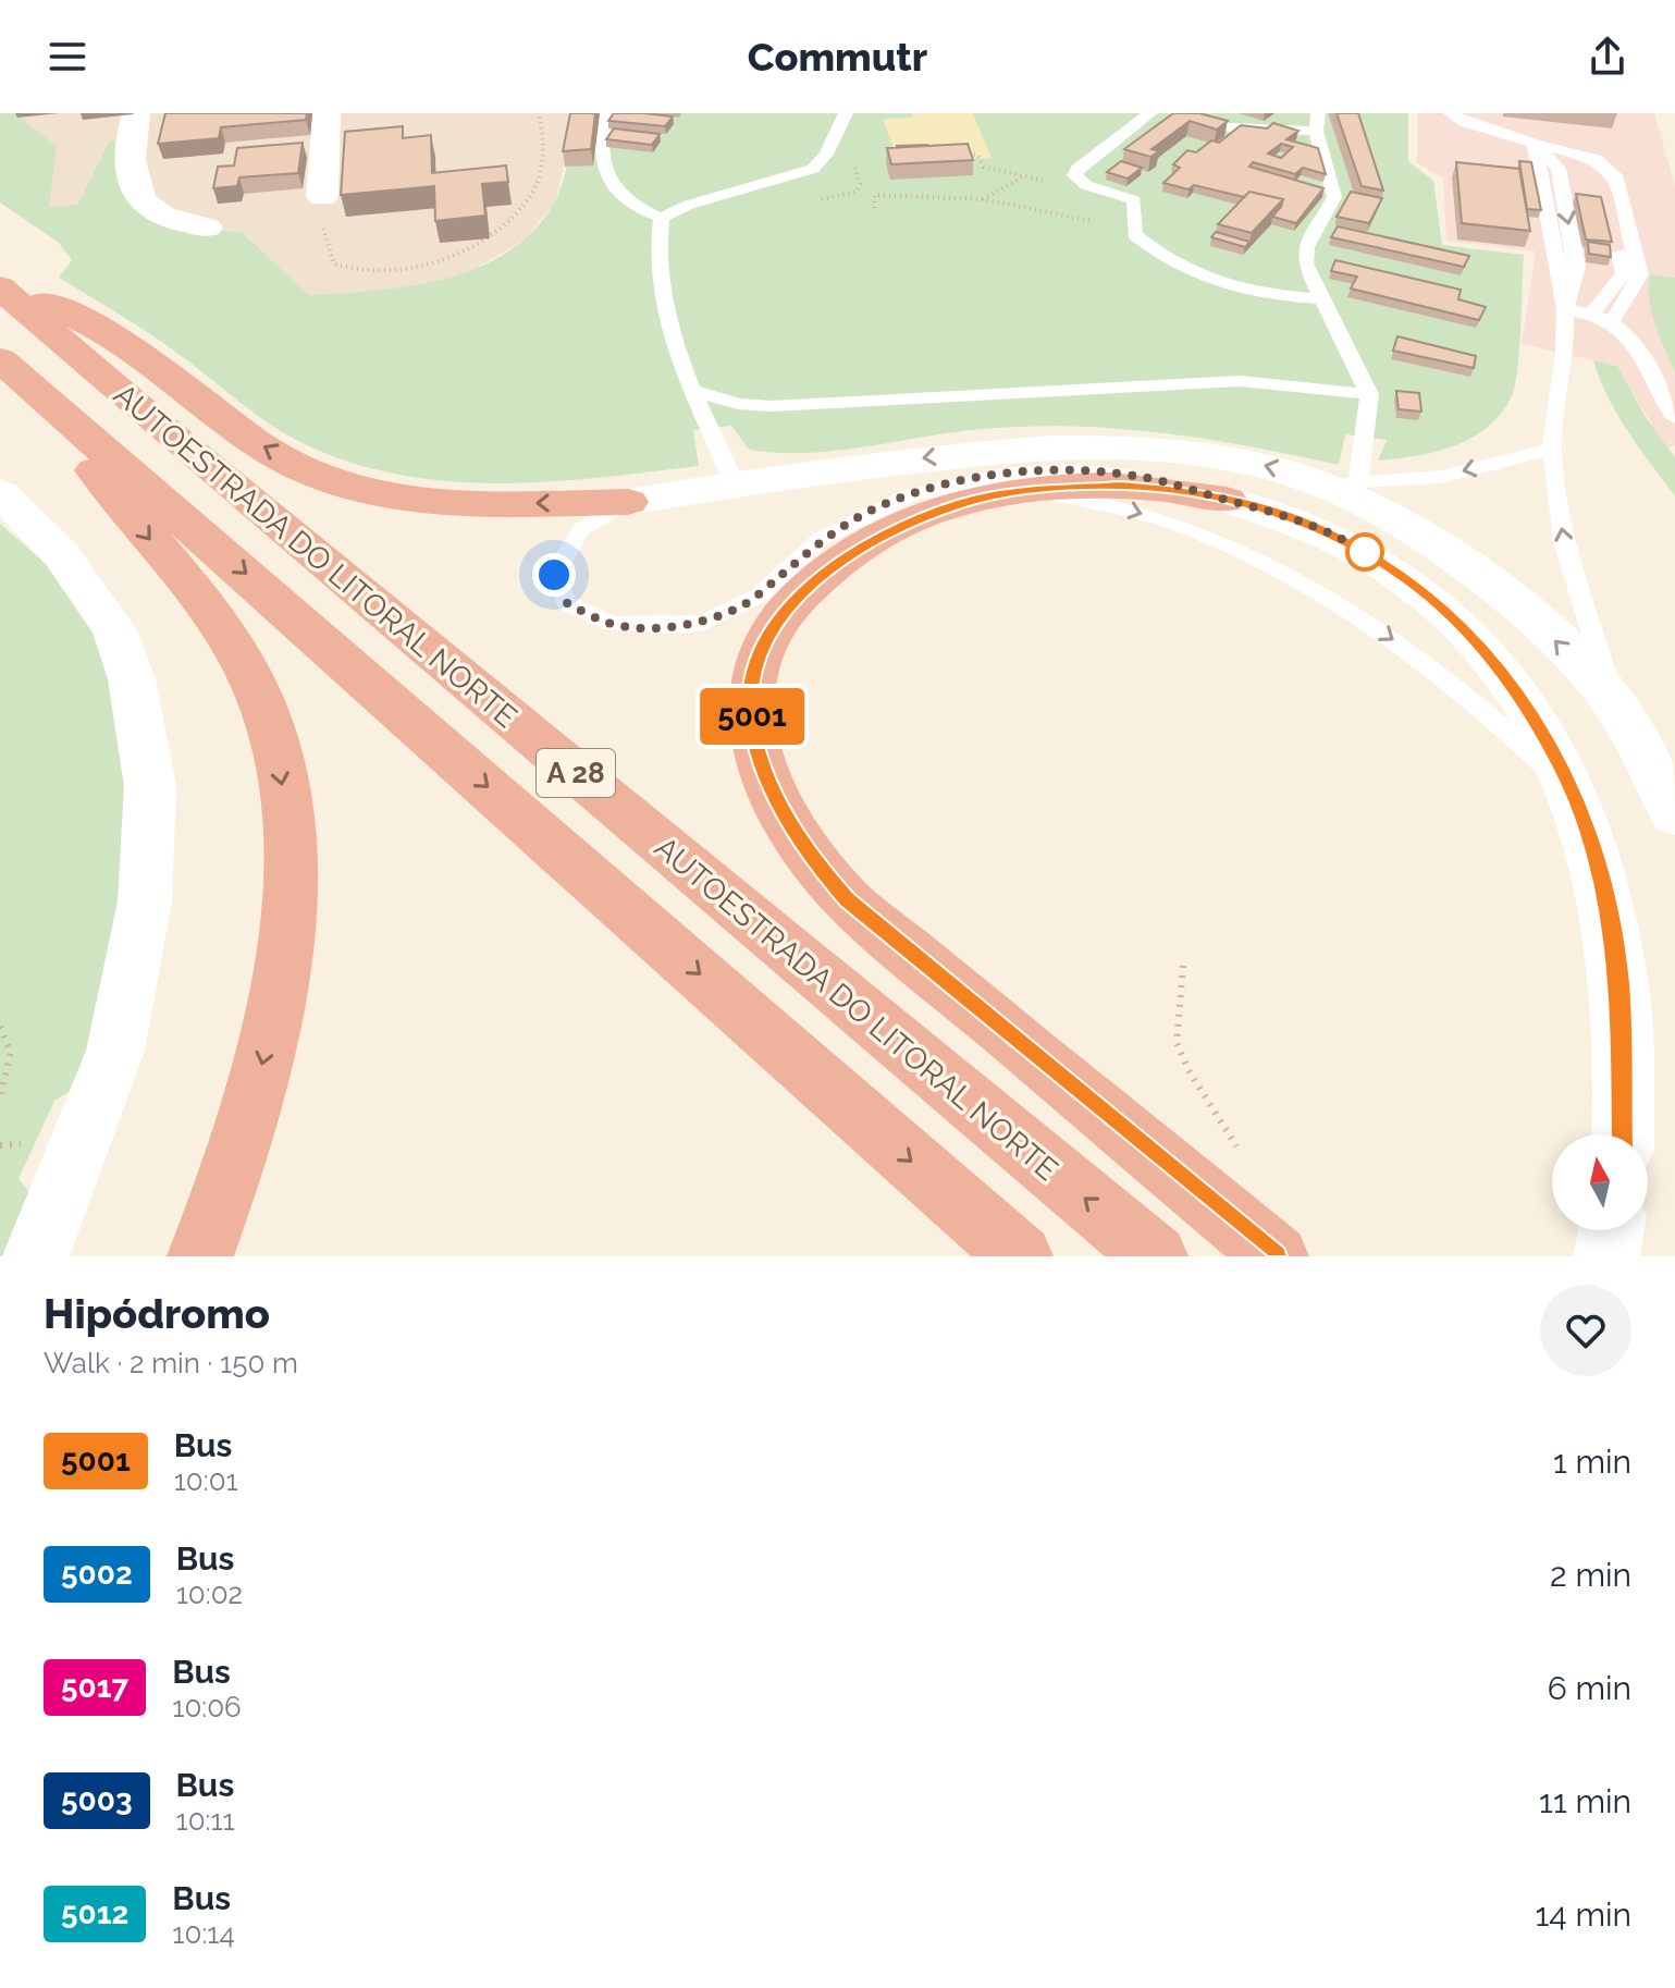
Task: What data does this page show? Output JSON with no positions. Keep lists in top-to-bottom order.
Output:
{
  "streets": {
    "highway": ["AUTOESTRADA DO LITORAL NORTE", "A 28"]
  },
  "lines": ["bus line 5001"],
  "north": "top",
  "page": {
    "header": "Commutr",
    "on_map": "5001",
    "heading": ["Hipódromo", "Walk · 2 min · 150 m"],
    "list": [
      {
        "mark": "5001",
        "name": "Bus",
        "note": "10:01",
        "value": "1 min"
      },
      {
        "mark": "5002",
        "name": "Bus",
        "note": "10:02",
        "value": "2 min"
      },
      {
        "mark": "5017",
        "name": "Bus",
        "note": "10:06",
        "value": "6 min"
      },
      {
        "mark": "5003",
        "name": "Bus",
        "note": "10:11",
        "value": "11 min"
      },
      {
        "mark": "5012",
        "name": "Bus",
        "note": "10:14",
        "value": "14 min"
      }
    ]
  }
}
